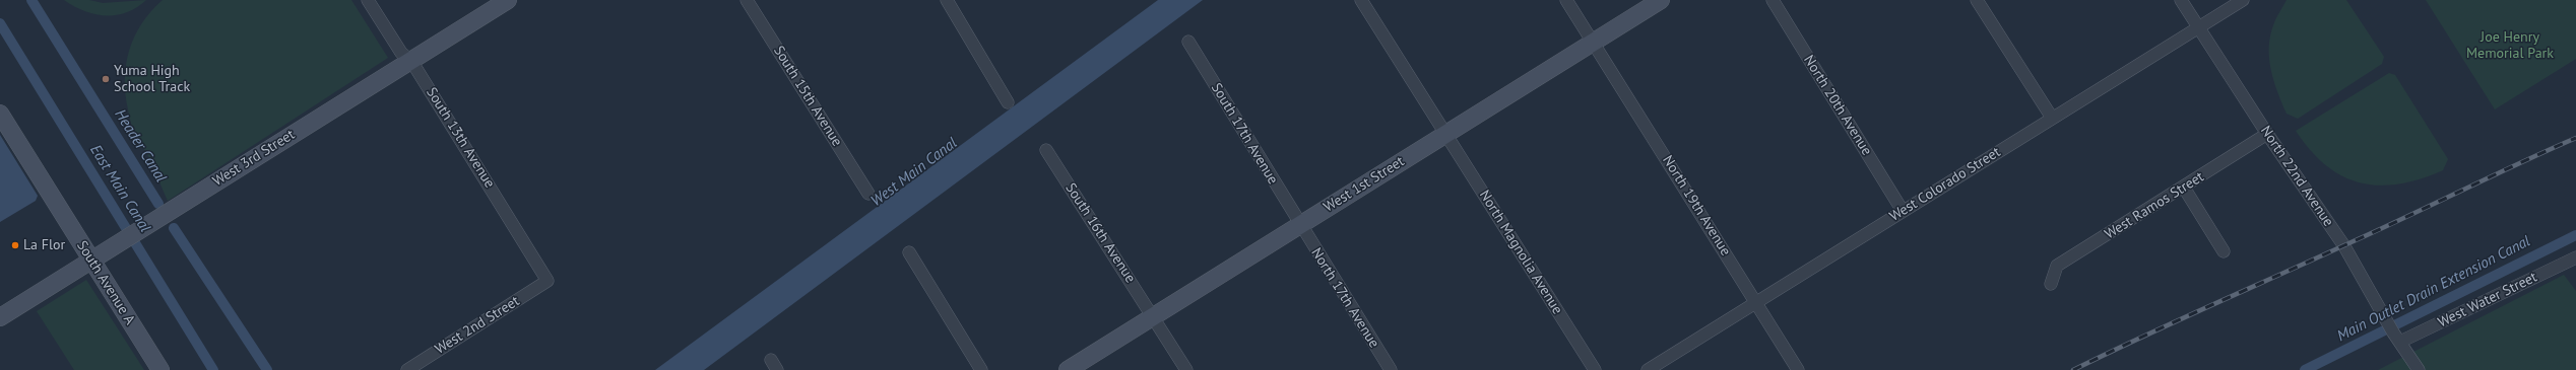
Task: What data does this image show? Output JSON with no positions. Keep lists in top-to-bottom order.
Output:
{
  "streets": {
    "main road": ["West 3rd Street", "West 1st Street", "South Avenue A"],
    "street": [
      "South 15th Avenue",
      "North 20th Avenue",
      "South 17th Avenue",
      "South 13th Avenue",
      "North 22nd Avenue",
      "West Colorado Street",
      "North 19th Avenue",
      "West Ramos Street",
      "South 16th Avenue",
      "North Magnolia Avenue",
      "North 17th Avenue",
      "West Water Street",
      "West 2nd Street"
    ]
  },
  "crossings": [
    ["North 20th Avenue", "West Colorado Street"],
    ["South 17th Avenue", "West 1st Street"],
    ["South 17th Avenue", "North 17th Avenue"],
    ["South 13th Avenue", "West 3rd Street"],
    ["South 13th Avenue", "West 2nd Street"],
    ["West 3rd Street", "South Avenue A"],
    ["North 22nd Avenue", "West Colorado Street"],
    ["North 22nd Avenue", "West Ramos Street"],
    ["North 22nd Avenue", "West Water Street"],
    ["West 1st Street", "North 19th Avenue"],
    ["West 1st Street", "South 16th Avenue"],
    ["West 1st Street", "North Magnolia Avenue"],
    ["West 1st Street", "North 17th Avenue"],
    ["West Colorado Street", "North 19th Avenue"]
  ],
  "water": [
    "Header Canal",
    "West Main Canal",
    "East Main Canal",
    "Main Outlet Drain Extension Canal"
  ],
  "parks": ["Joe Henry Memorial Park"],
  "places": ["Yuma High School Track", "La Flor"]
}
